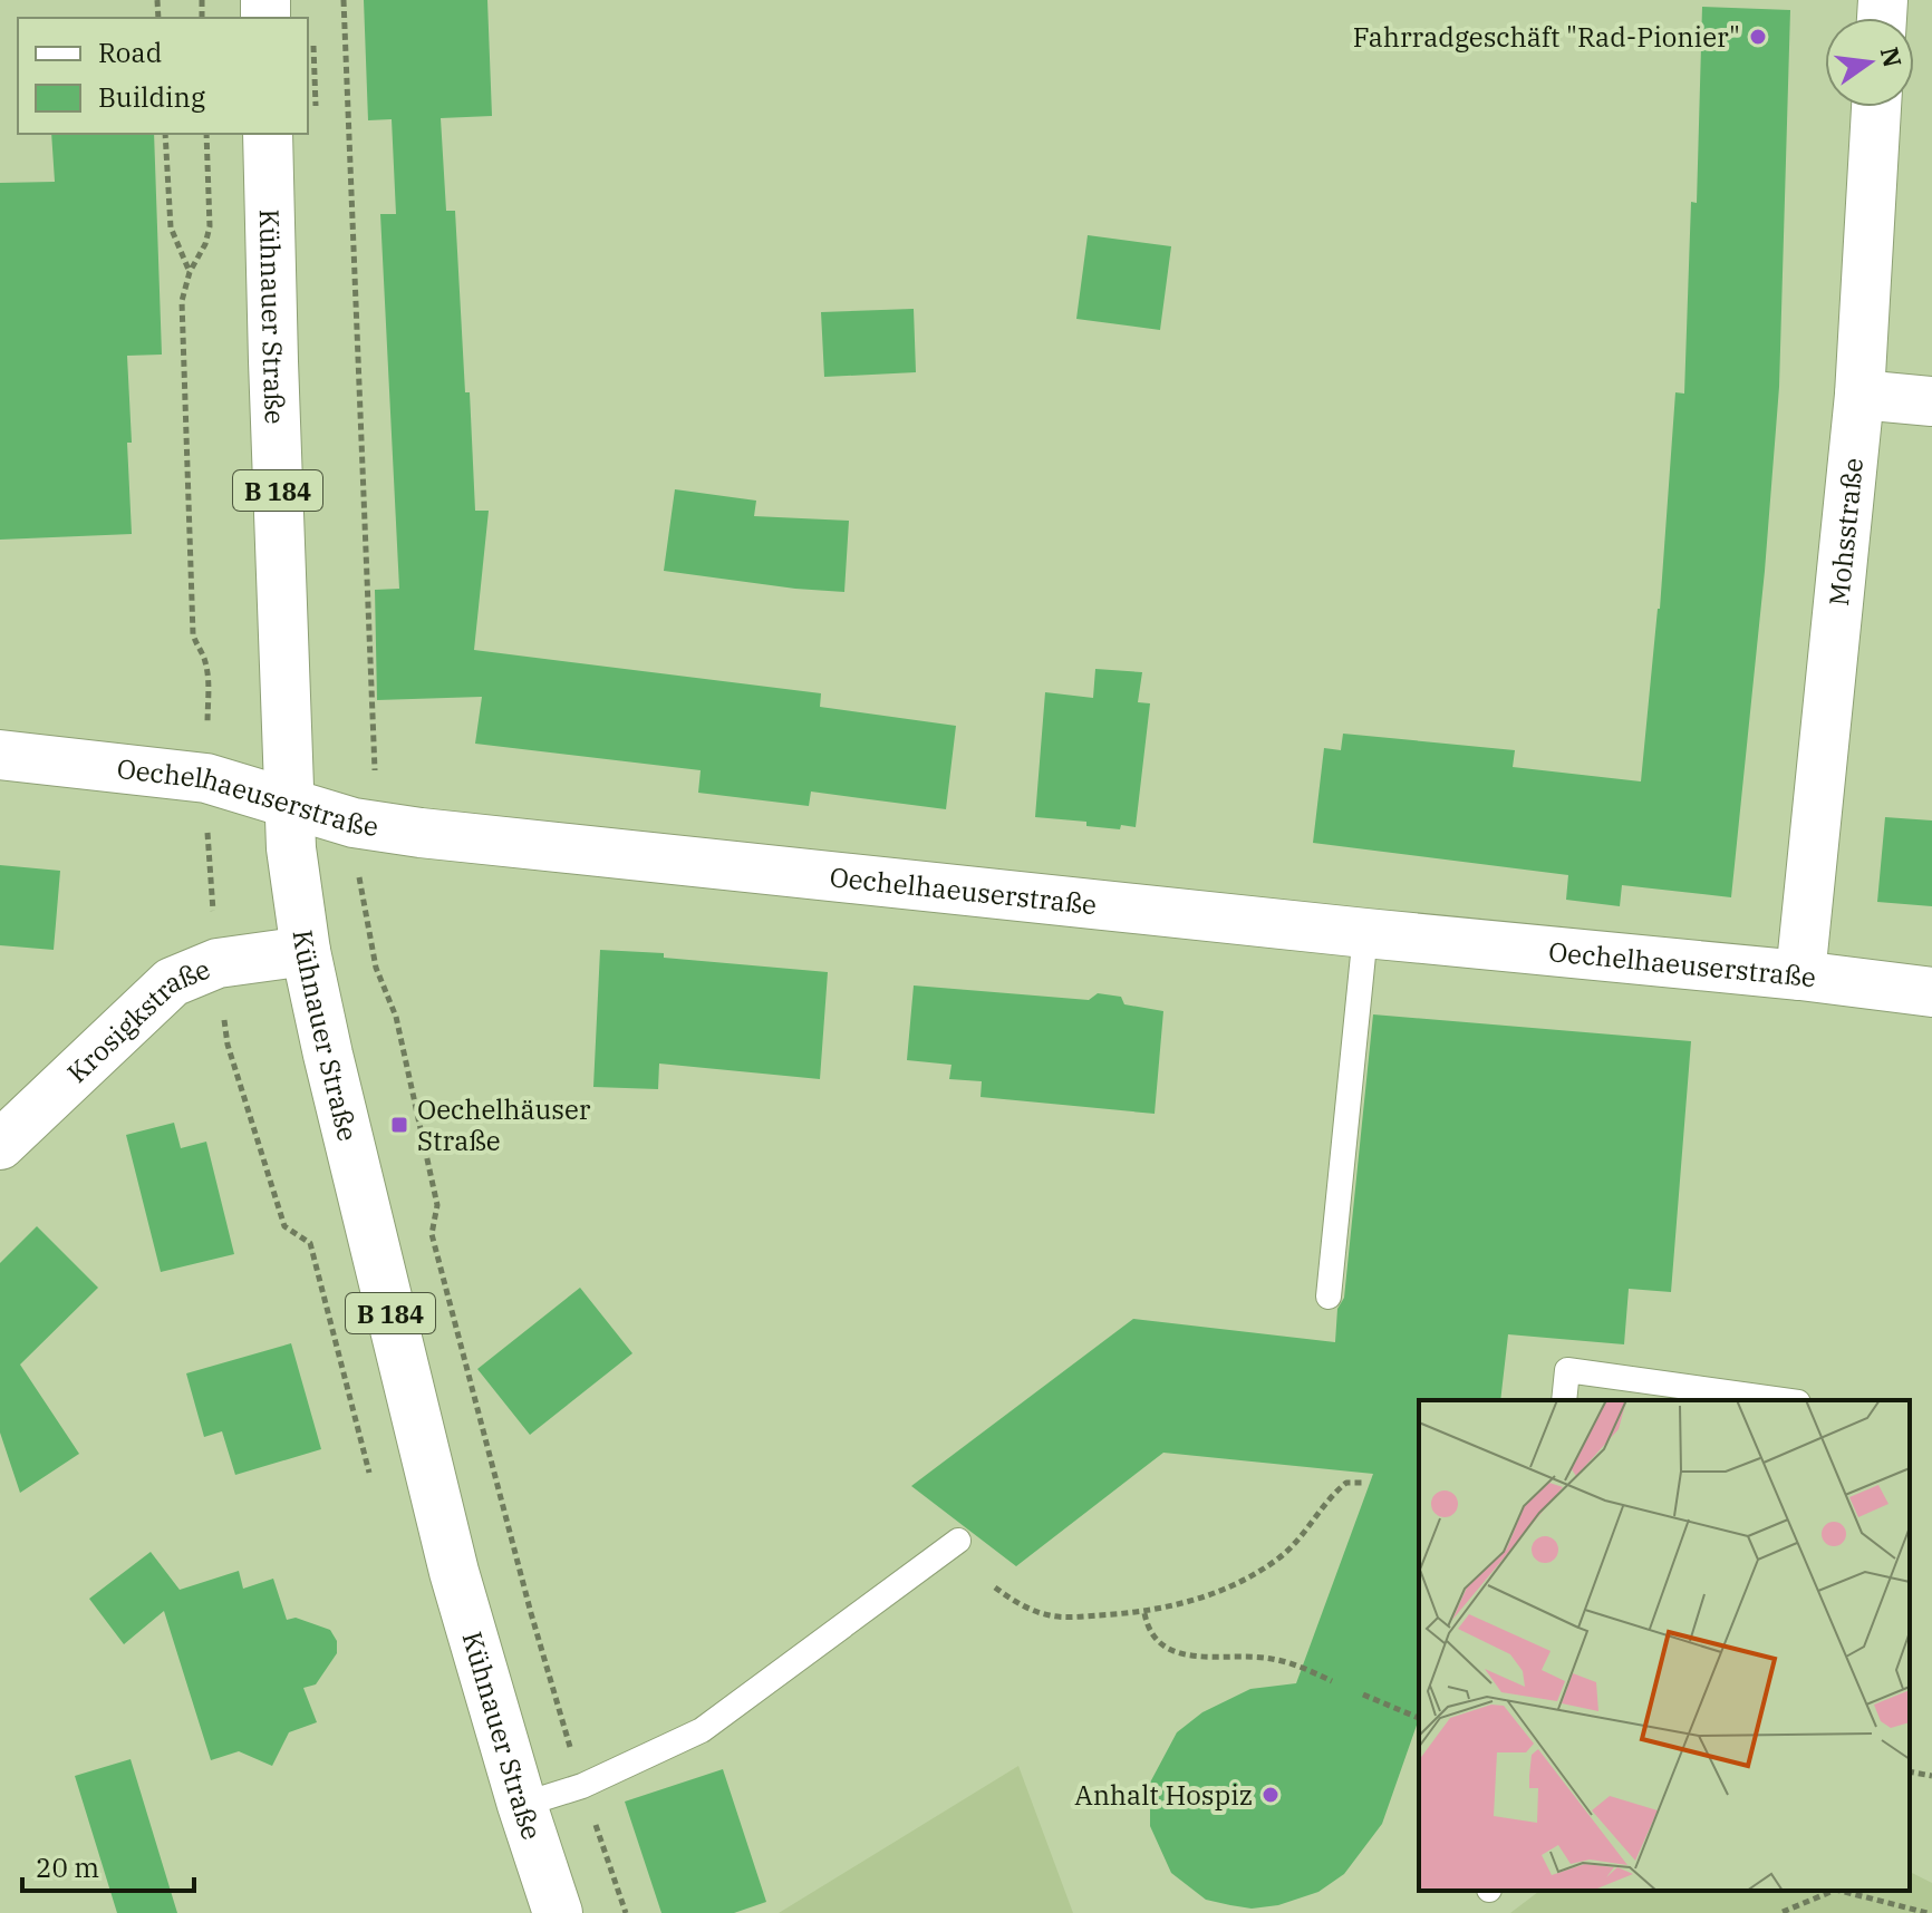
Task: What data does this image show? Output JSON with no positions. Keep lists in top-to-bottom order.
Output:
{
  "streets": {
    "street": [
      "Kühnauer Straße",
      "B 184",
      "Mohsstraße",
      "Oechelhaeuserstraße",
      "Krosigkstraße"
    ]
  },
  "crossings": [
    ["Kühnauer Straße", "Oechelhaeuserstraße"],
    ["Kühnauer Straße", "Krosigkstraße"],
    ["Mohsstraße", "Oechelhaeuserstraße"]
  ],
  "places": {
    "other": ["Fahrradgeschäft \"Rad-Pionier\"", "Anhalt Hospiz"],
    "transit": ["Oechelhäuser Straße"]
  },
  "legend": ["Road", "Building"],
  "scale_bar": "20 m",
  "north": "right"
}
